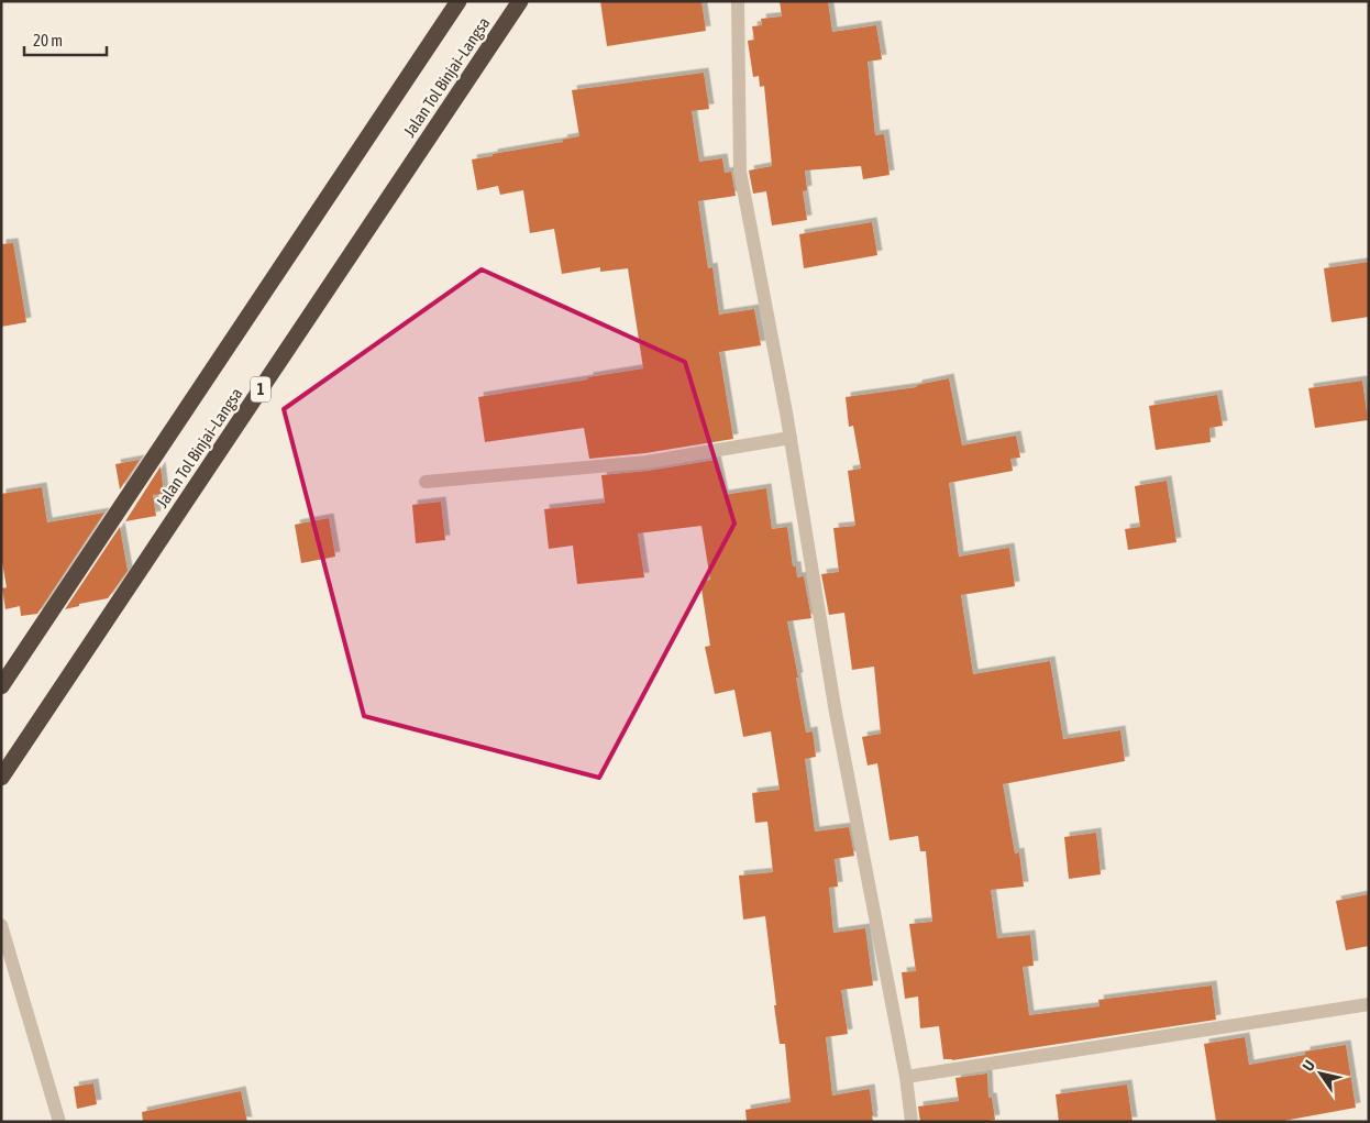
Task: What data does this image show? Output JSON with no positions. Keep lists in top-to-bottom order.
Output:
{
  "streets": {
    "highway": ["Jalan Tol Binjai–Langsa", "1"]
  },
  "scale_bar": "20 m",
  "north": "top left"
}
